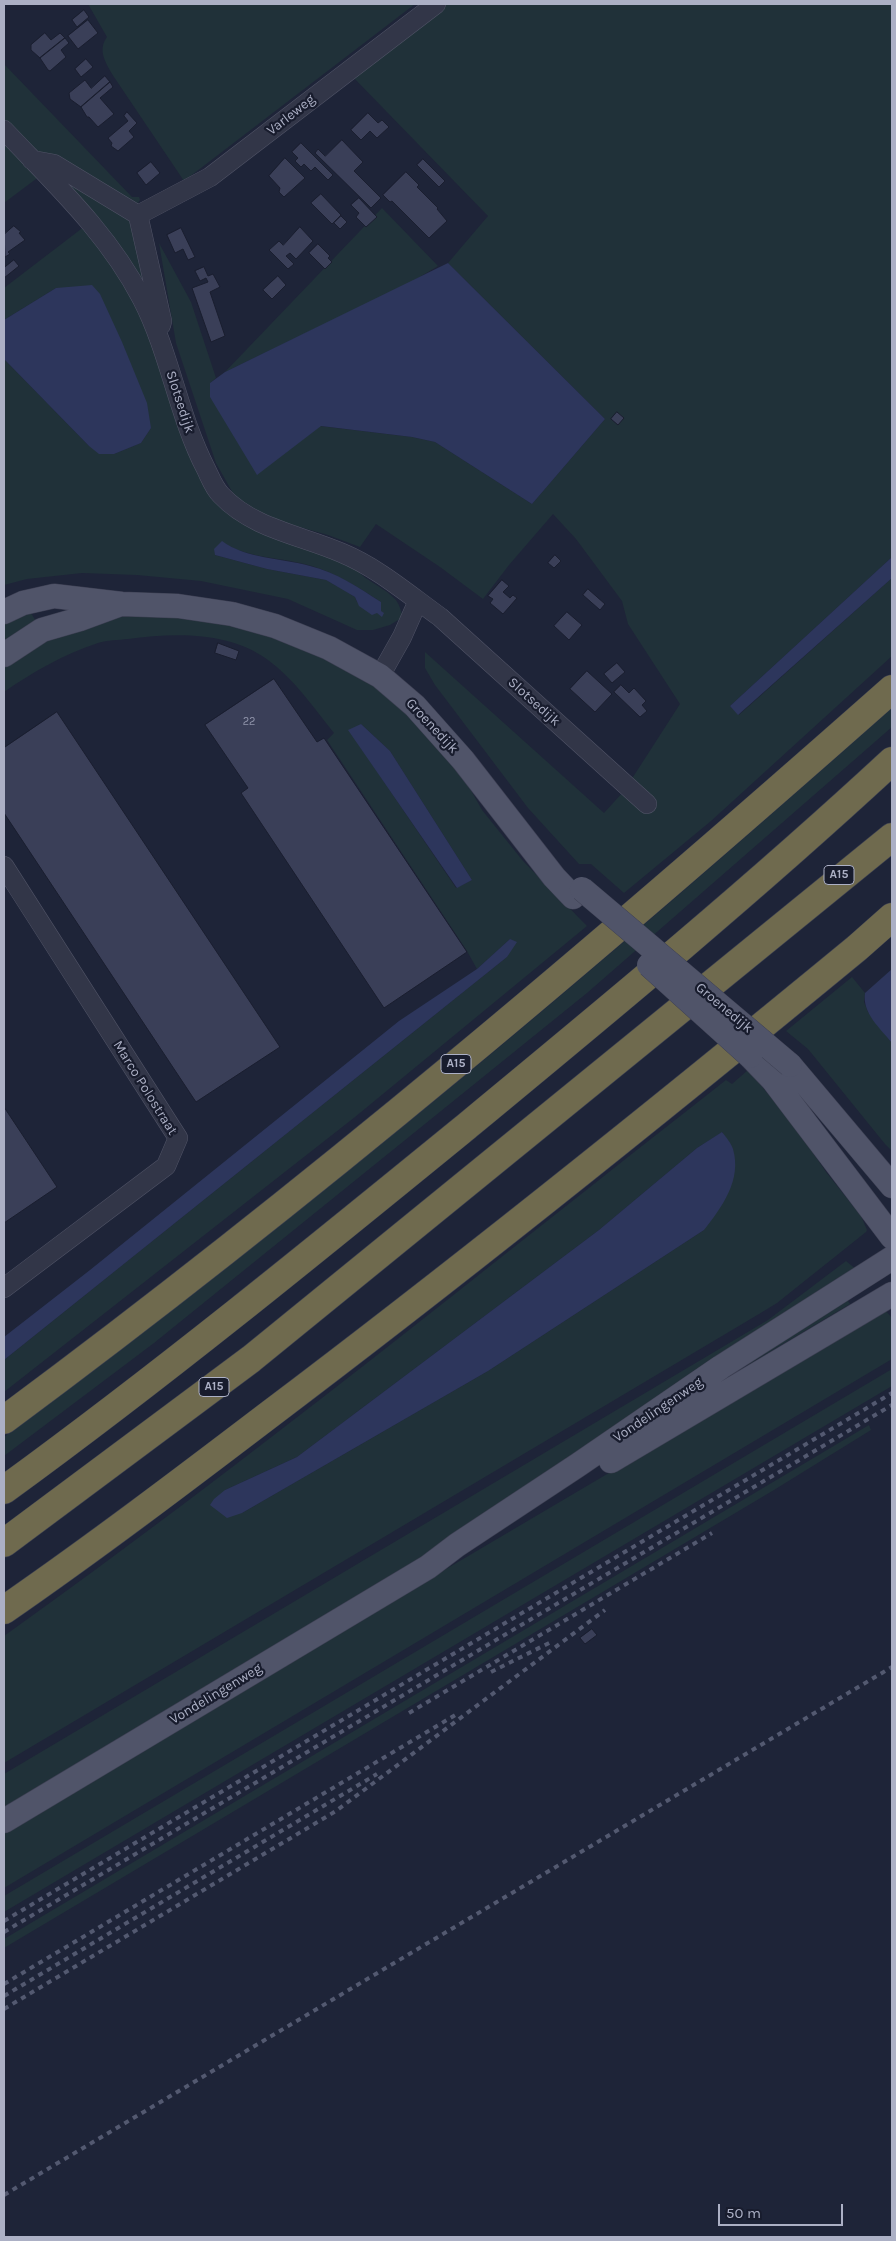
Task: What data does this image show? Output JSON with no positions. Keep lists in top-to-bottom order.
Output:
{
  "streets": {
    "highway": ["A15"],
    "main road": ["Groenedijk", "Vondelingenweg"],
    "street": ["Varleweg", "Slotsedijk", "Marco Polostraat"]
  },
  "house_numbers": ["22"],
  "scale_bar": "50 m"
}
